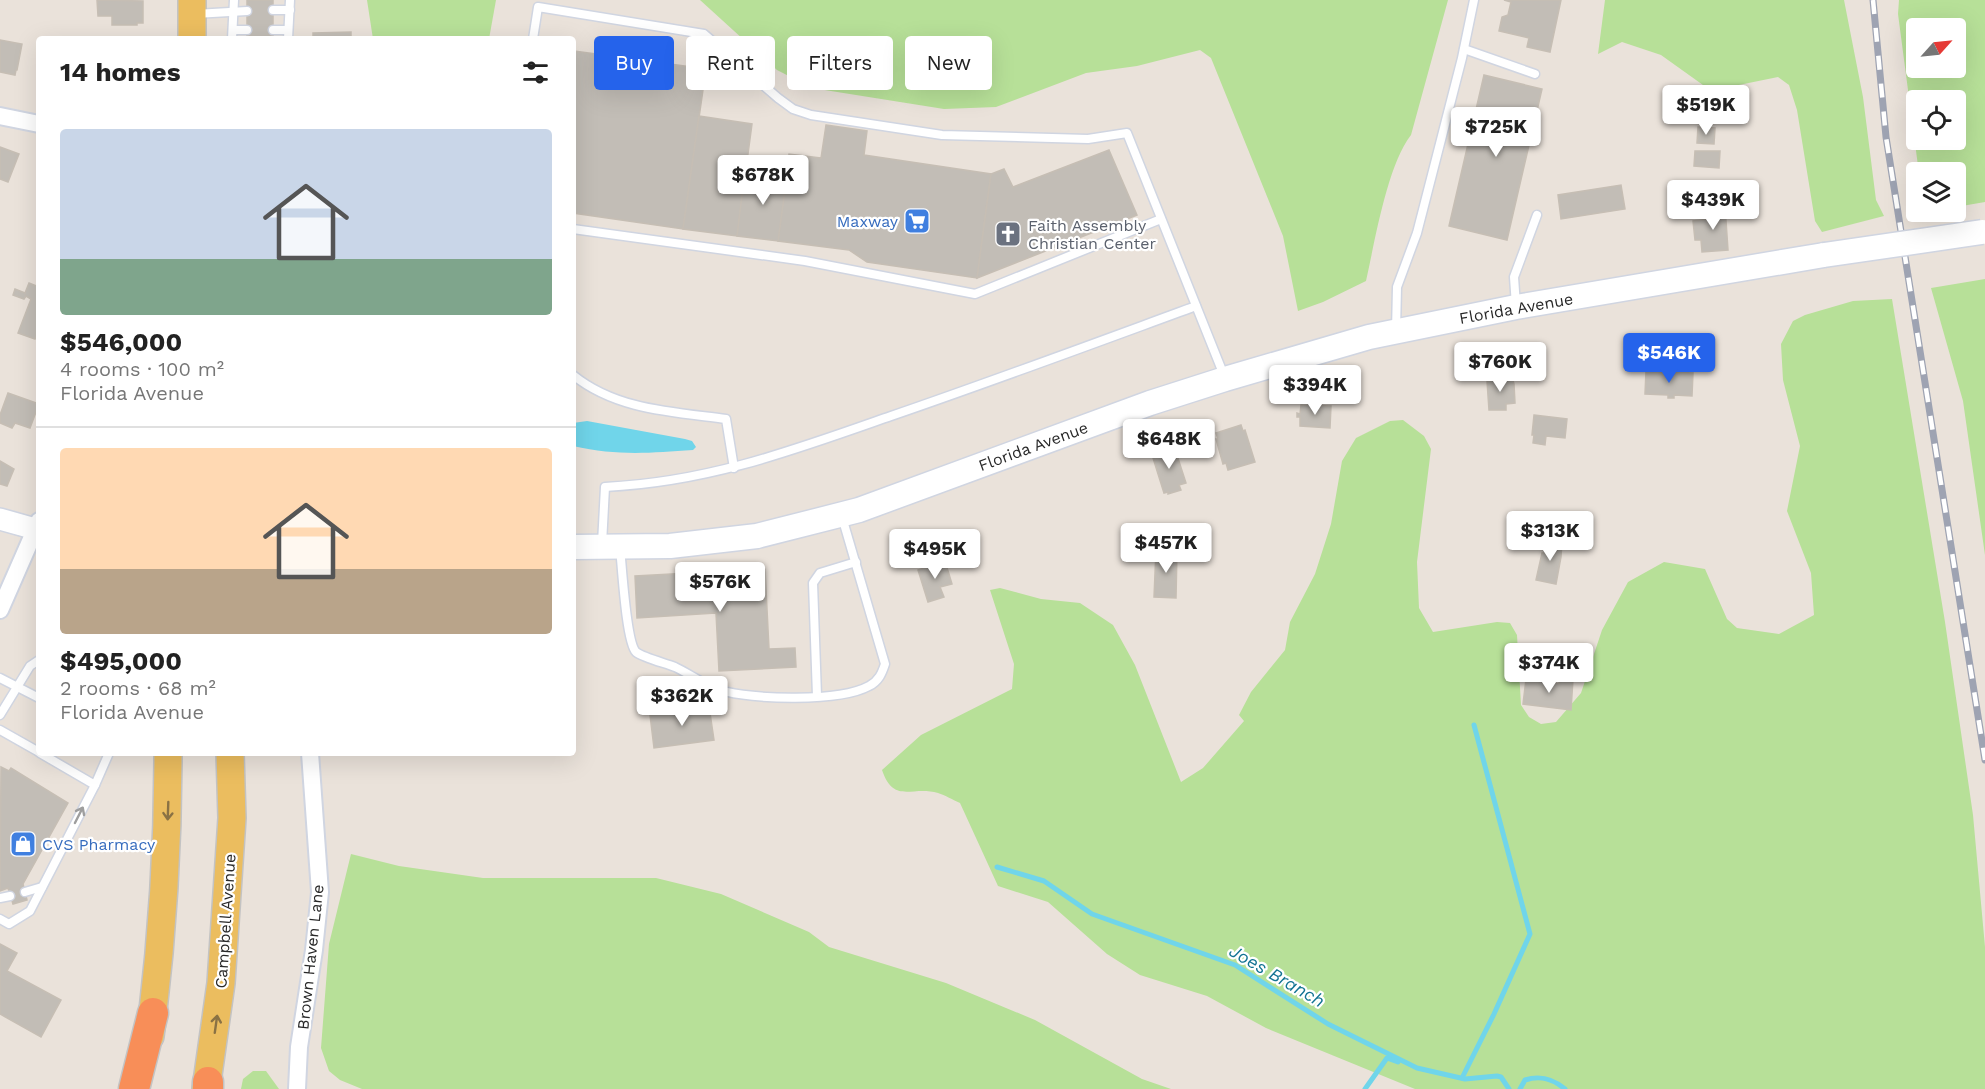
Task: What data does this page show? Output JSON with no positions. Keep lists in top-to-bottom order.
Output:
{
  "streets": {
    "main road": ["Florida Avenue", "Campbell Avenue"],
    "street": ["Brown Haven Lane"]
  },
  "water": ["Joes Branch"],
  "places": {
    "supermarket": ["Maxway"],
    "church": ["Faith Assembly Christian Center"],
    "shop": ["CVS Pharmacy"]
  },
  "north": "top right",
  "page": {
    "chip": [
      "Buy",
      "Rent",
      "Filters",
      "New"
    ],
    "heading": "14 homes",
    "price": [
      "$519K",
      "$725K",
      "$678K",
      "$439K",
      "$546K",
      "$760K",
      "$394K",
      "$648K",
      "$313K",
      "$457K",
      "$495K",
      "$576K",
      "$374K",
      "$362K"
    ],
    "list": [
      {
        "name": "$546,000",
        "note": "4 rooms · 100 m² · Florida Avenue"
      },
      {
        "name": "$495,000",
        "note": "2 rooms · 68 m² · Florida Avenue"
      }
    ]
  }
}
